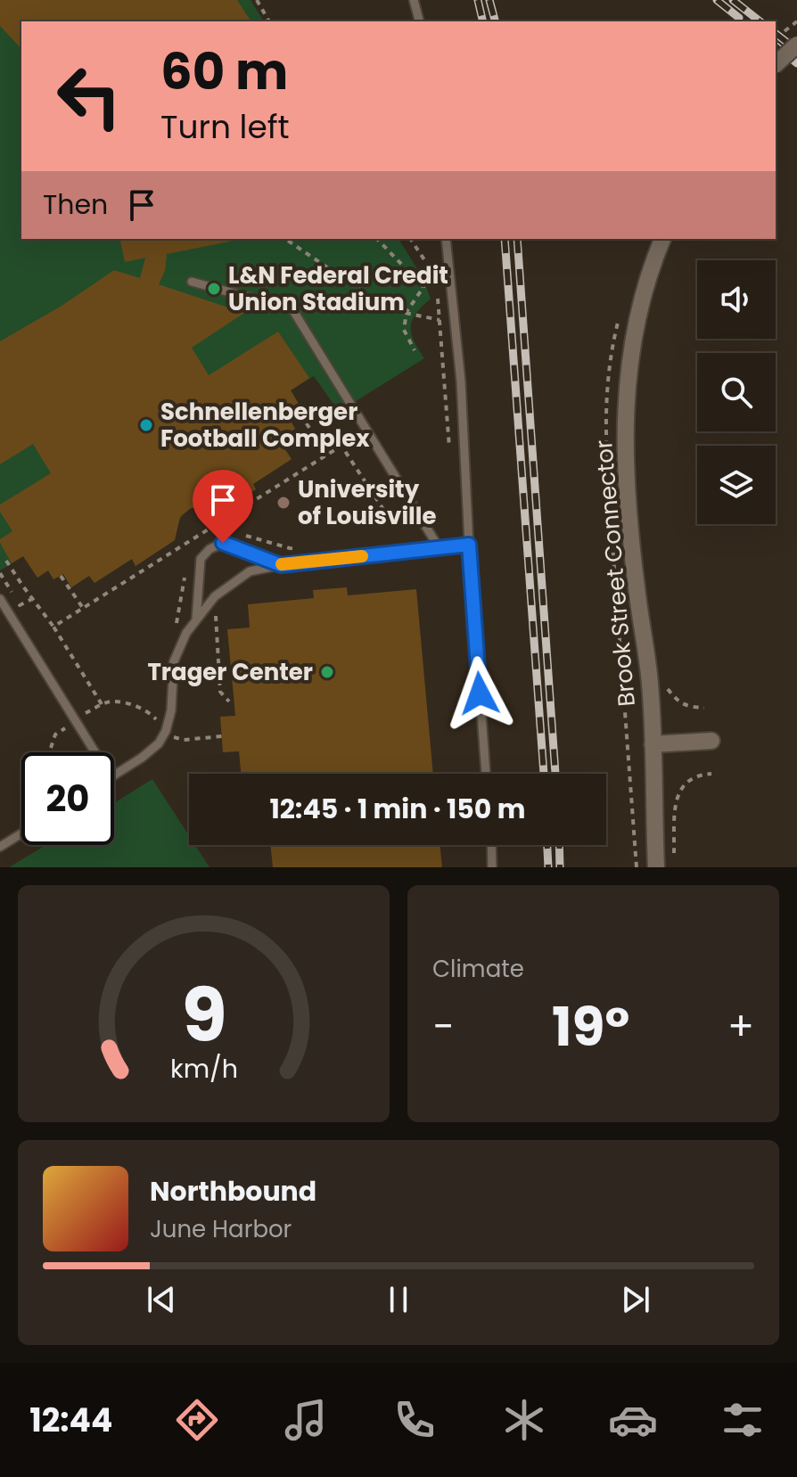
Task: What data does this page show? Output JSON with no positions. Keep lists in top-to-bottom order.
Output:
{
  "streets": {
    "street": ["Brook Street Connector"]
  },
  "places": [
    "L&N Federal Credit Union Stadium",
    "Schnellenberger Football Complex",
    "University of Louisville",
    "Trager Center"
  ],
  "page": {
    "turn": ["60 m", "Turn left"],
    "then": "Then",
    "limit": "20",
    "trip": "12:45 · 1 min · 150 m",
    "tile": "Climate",
    "heat": ["−", "19°", "+"],
    "song": ["Northbound", "June Harbor"],
    "tabs": "12:44",
    "gauge": ["9", "km/h"]
  }
}
